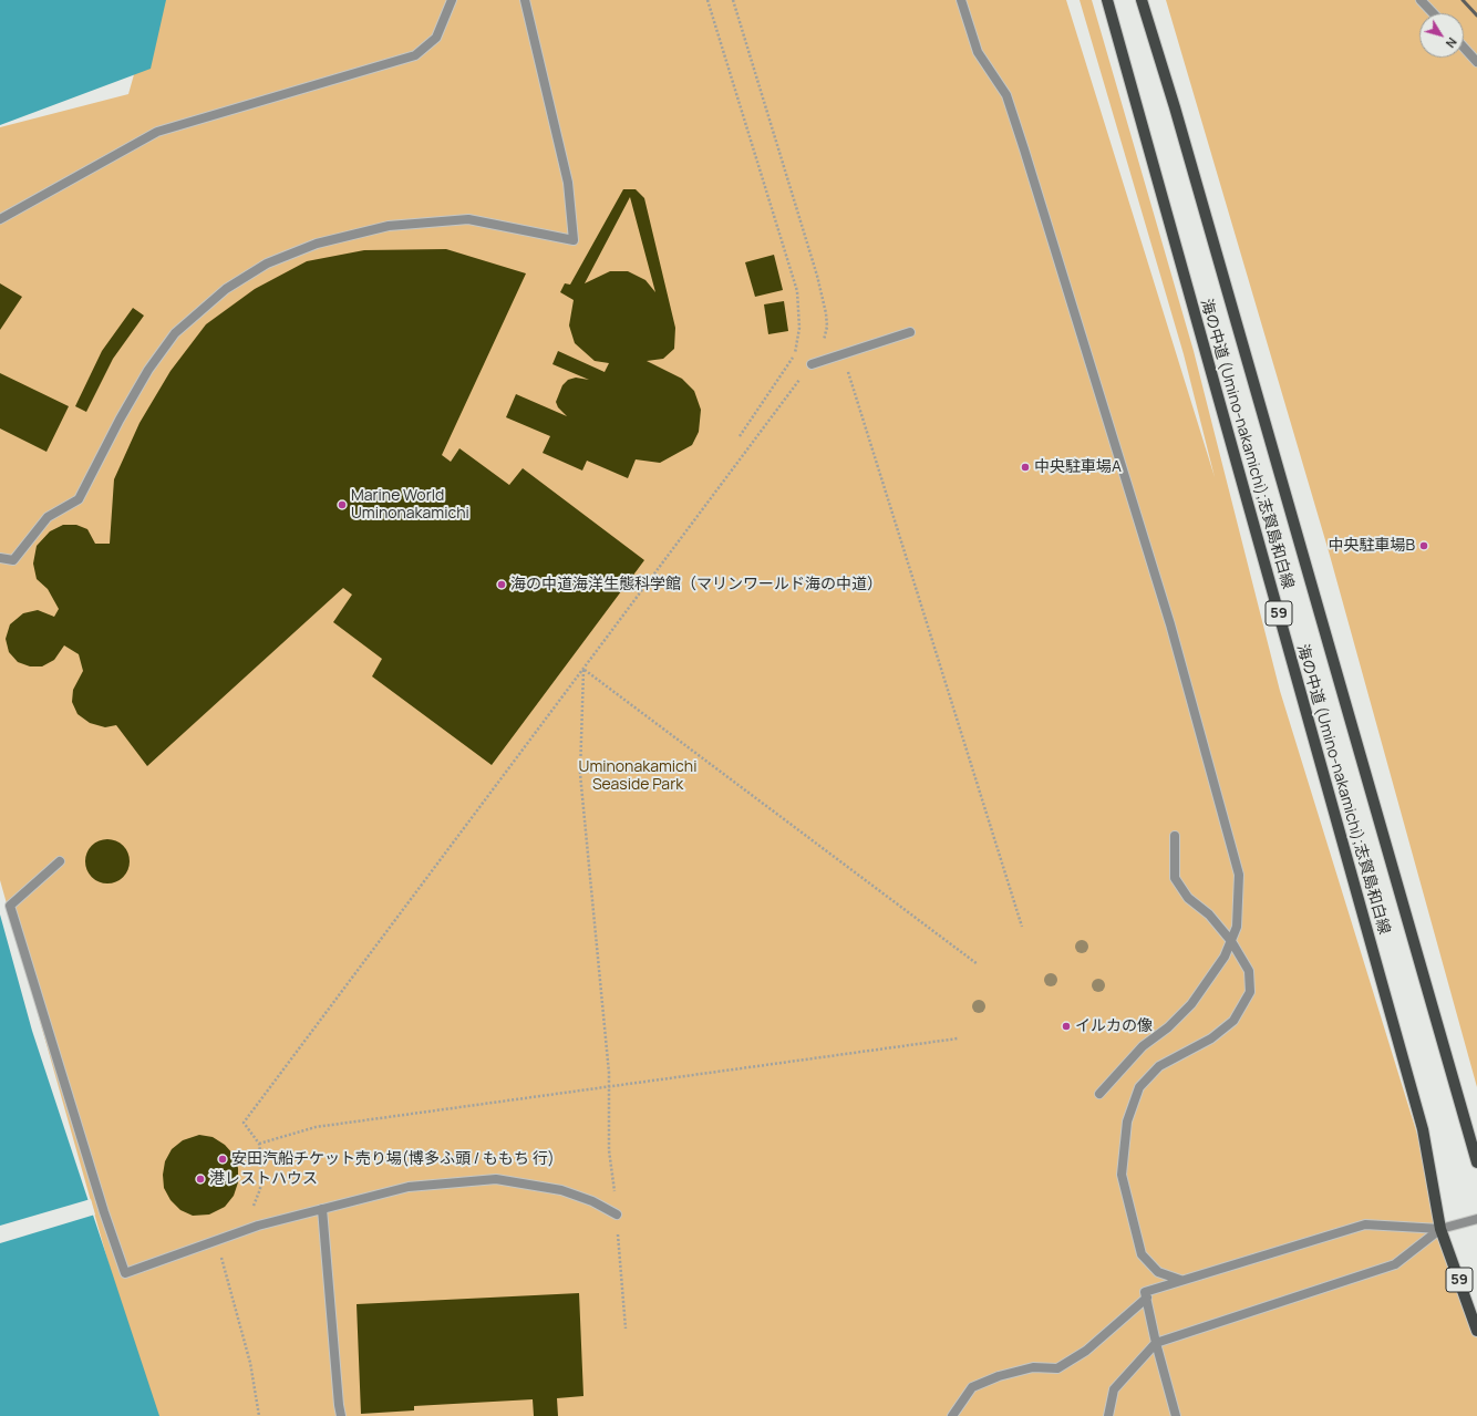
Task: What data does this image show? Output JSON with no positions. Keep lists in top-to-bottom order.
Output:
{
  "streets": {
    "main road": ["海の中道 (Umino-nakamichi);志賀島和白線", "59"]
  },
  "parks": ["Uminonakamichi Seaside Park"],
  "places": [
    "中央駐車場A",
    "Marine World Uminonakamichi",
    "中央駐車場B",
    "海の中道海洋生態科学館（マリンワールド海の中道）",
    "イルカの像",
    "安田汽船チケット売り場(博多ふ頭 / ももち 行)",
    "港レストハウス"
  ],
  "north": "bottom right"
}
